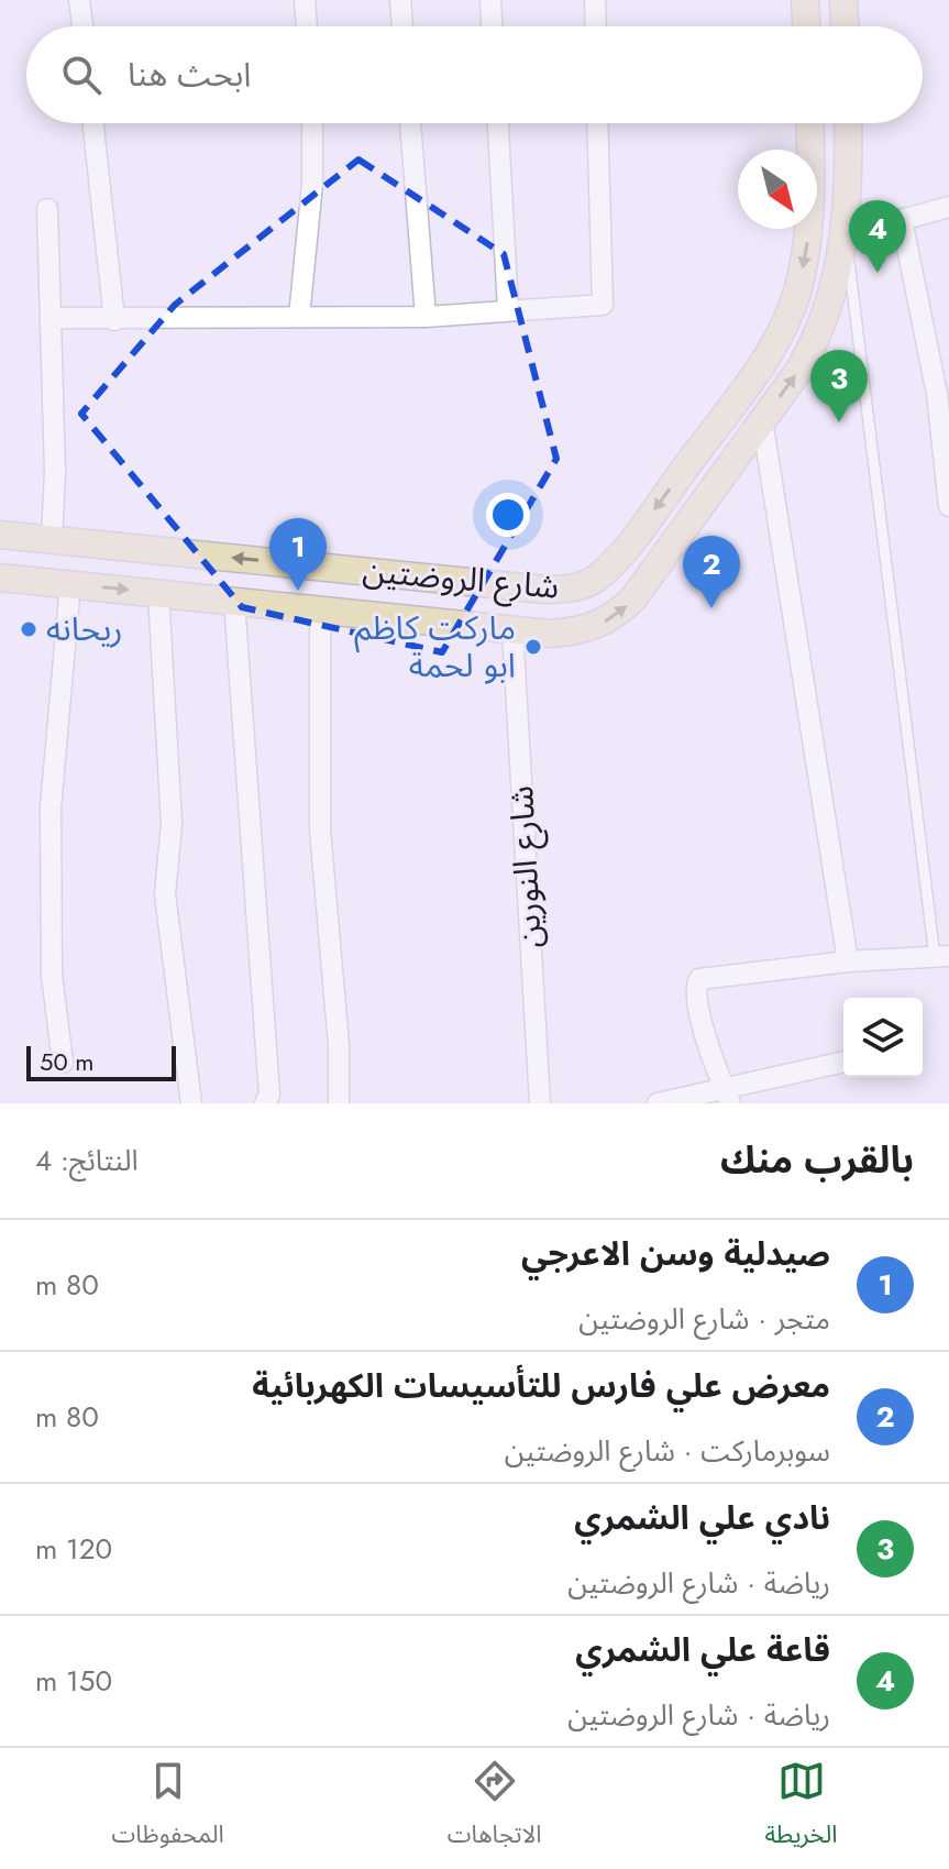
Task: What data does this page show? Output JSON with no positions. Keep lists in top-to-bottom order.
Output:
{
  "streets": {
    "main road": ["شارع الروضتين"],
    "street": ["شارع النورين"]
  },
  "crossings": [
    ["شارع الروضتين", "شارع النورين"]
  ],
  "places": ["ريحانه", "ماركت كاظم ابو لحمة"],
  "scale_bar": "50 m",
  "north": "bottom right",
  "page": {
    "search": "ابحث هنا",
    "pins": [
      "4",
      "3",
      "1",
      "2"
    ],
    "scale": "50 m",
    "heading": ["بالقرب منك", "النتائج: 4"],
    "list": [
      {
        "mark": "1",
        "name": "صيدلية وسن الاعرجي",
        "note": "متجر · شارع الروضتين",
        "value": "80 m"
      },
      {
        "mark": "2",
        "name": "معرض علي فارس للتأسيسات الكهربائية",
        "note": "سوبرماركت · شارع الروضتين",
        "value": "80 m"
      },
      {
        "mark": "3",
        "name": "نادي علي الشمري",
        "note": "رياضة · شارع الروضتين",
        "value": "120 m"
      },
      {
        "mark": "4",
        "name": "قاعة علي الشمري",
        "note": "رياضة · شارع الروضتين",
        "value": "150 m"
      }
    ],
    "nav": ["الخريطة", "الاتجاهات", "المحفوظات"]
  }
}
